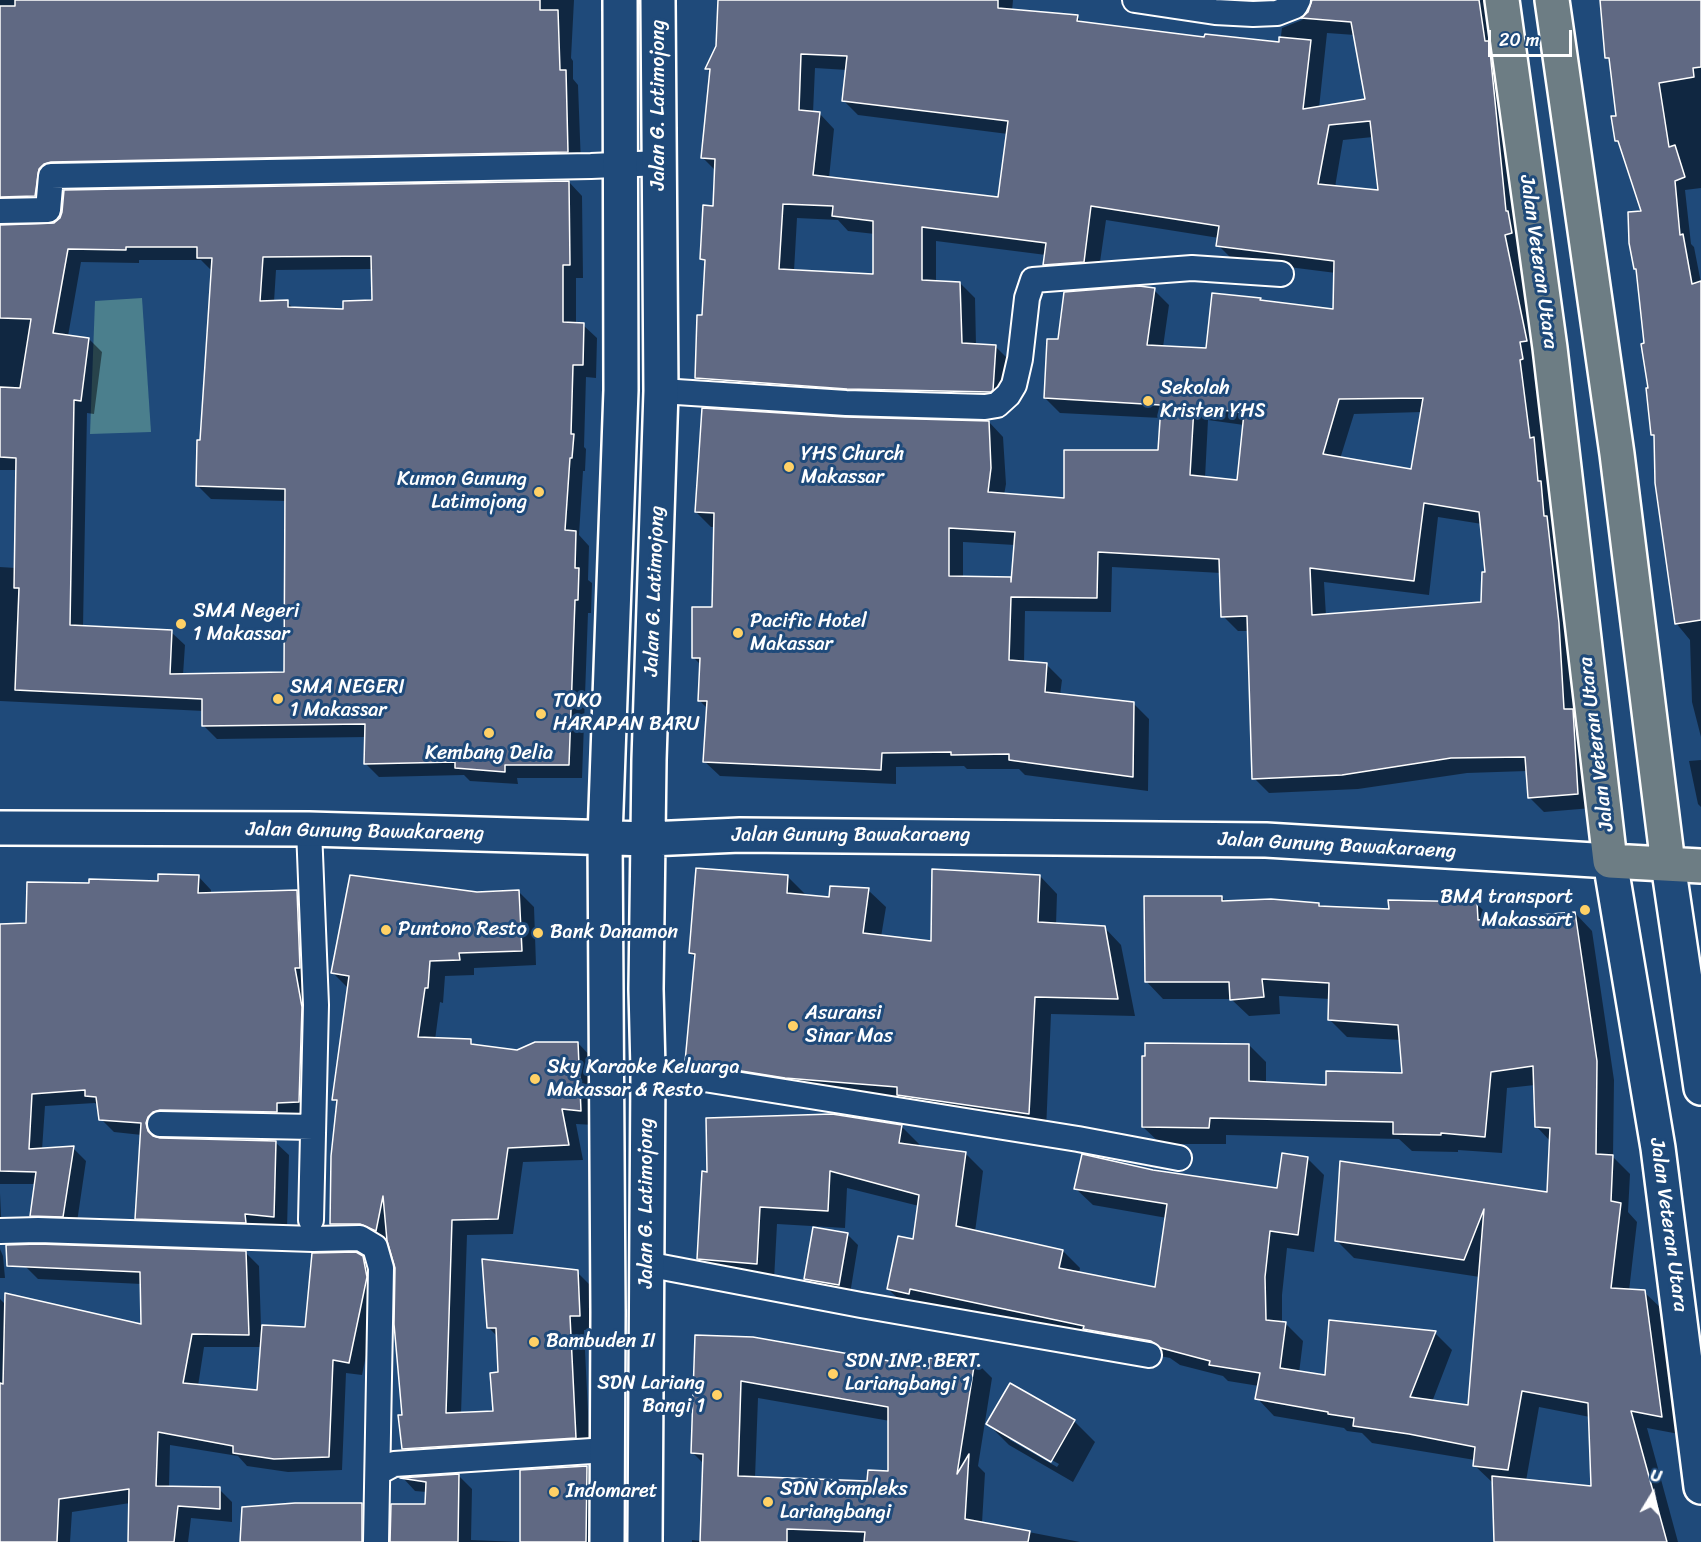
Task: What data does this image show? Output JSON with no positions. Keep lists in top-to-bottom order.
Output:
{
  "streets": {
    "highway": ["Jalan Veteran Utara", "Jalan Gunung Bawakaraeng"],
    "main road": ["Jalan G. Latimojong"]
  },
  "crossings": [
    ["Jalan G. Latimojong", "Jalan Gunung Bawakaraeng"],
    ["Jalan Veteran Utara", "Jalan Gunung Bawakaraeng"]
  ],
  "places": [
    "Sekolah Kristen YHS",
    "YHS Church Makassar",
    "Kumon Gunung Latimojong",
    "SMA Negeri 1 Makassar",
    "Pacific Hotel Makassar",
    "SMA NEGERI 1 Makassar",
    "TOKO HARAPAN BARU",
    "Kembang Delia",
    "BMA transport Makassart",
    "Puntono Resto",
    "Bank Danamon",
    "Asuransi Sinar Mas",
    "Sky Karaoke Keluarga Makassar & Resto",
    "Bambuden II",
    "SDN INP. BERT. Lariangbangi 1",
    "SDN Lariang Bangi 1",
    "Indomaret",
    "SDN Kompleks Lariangbangi"
  ],
  "scale_bar": "20 m",
  "north": "top"
}
